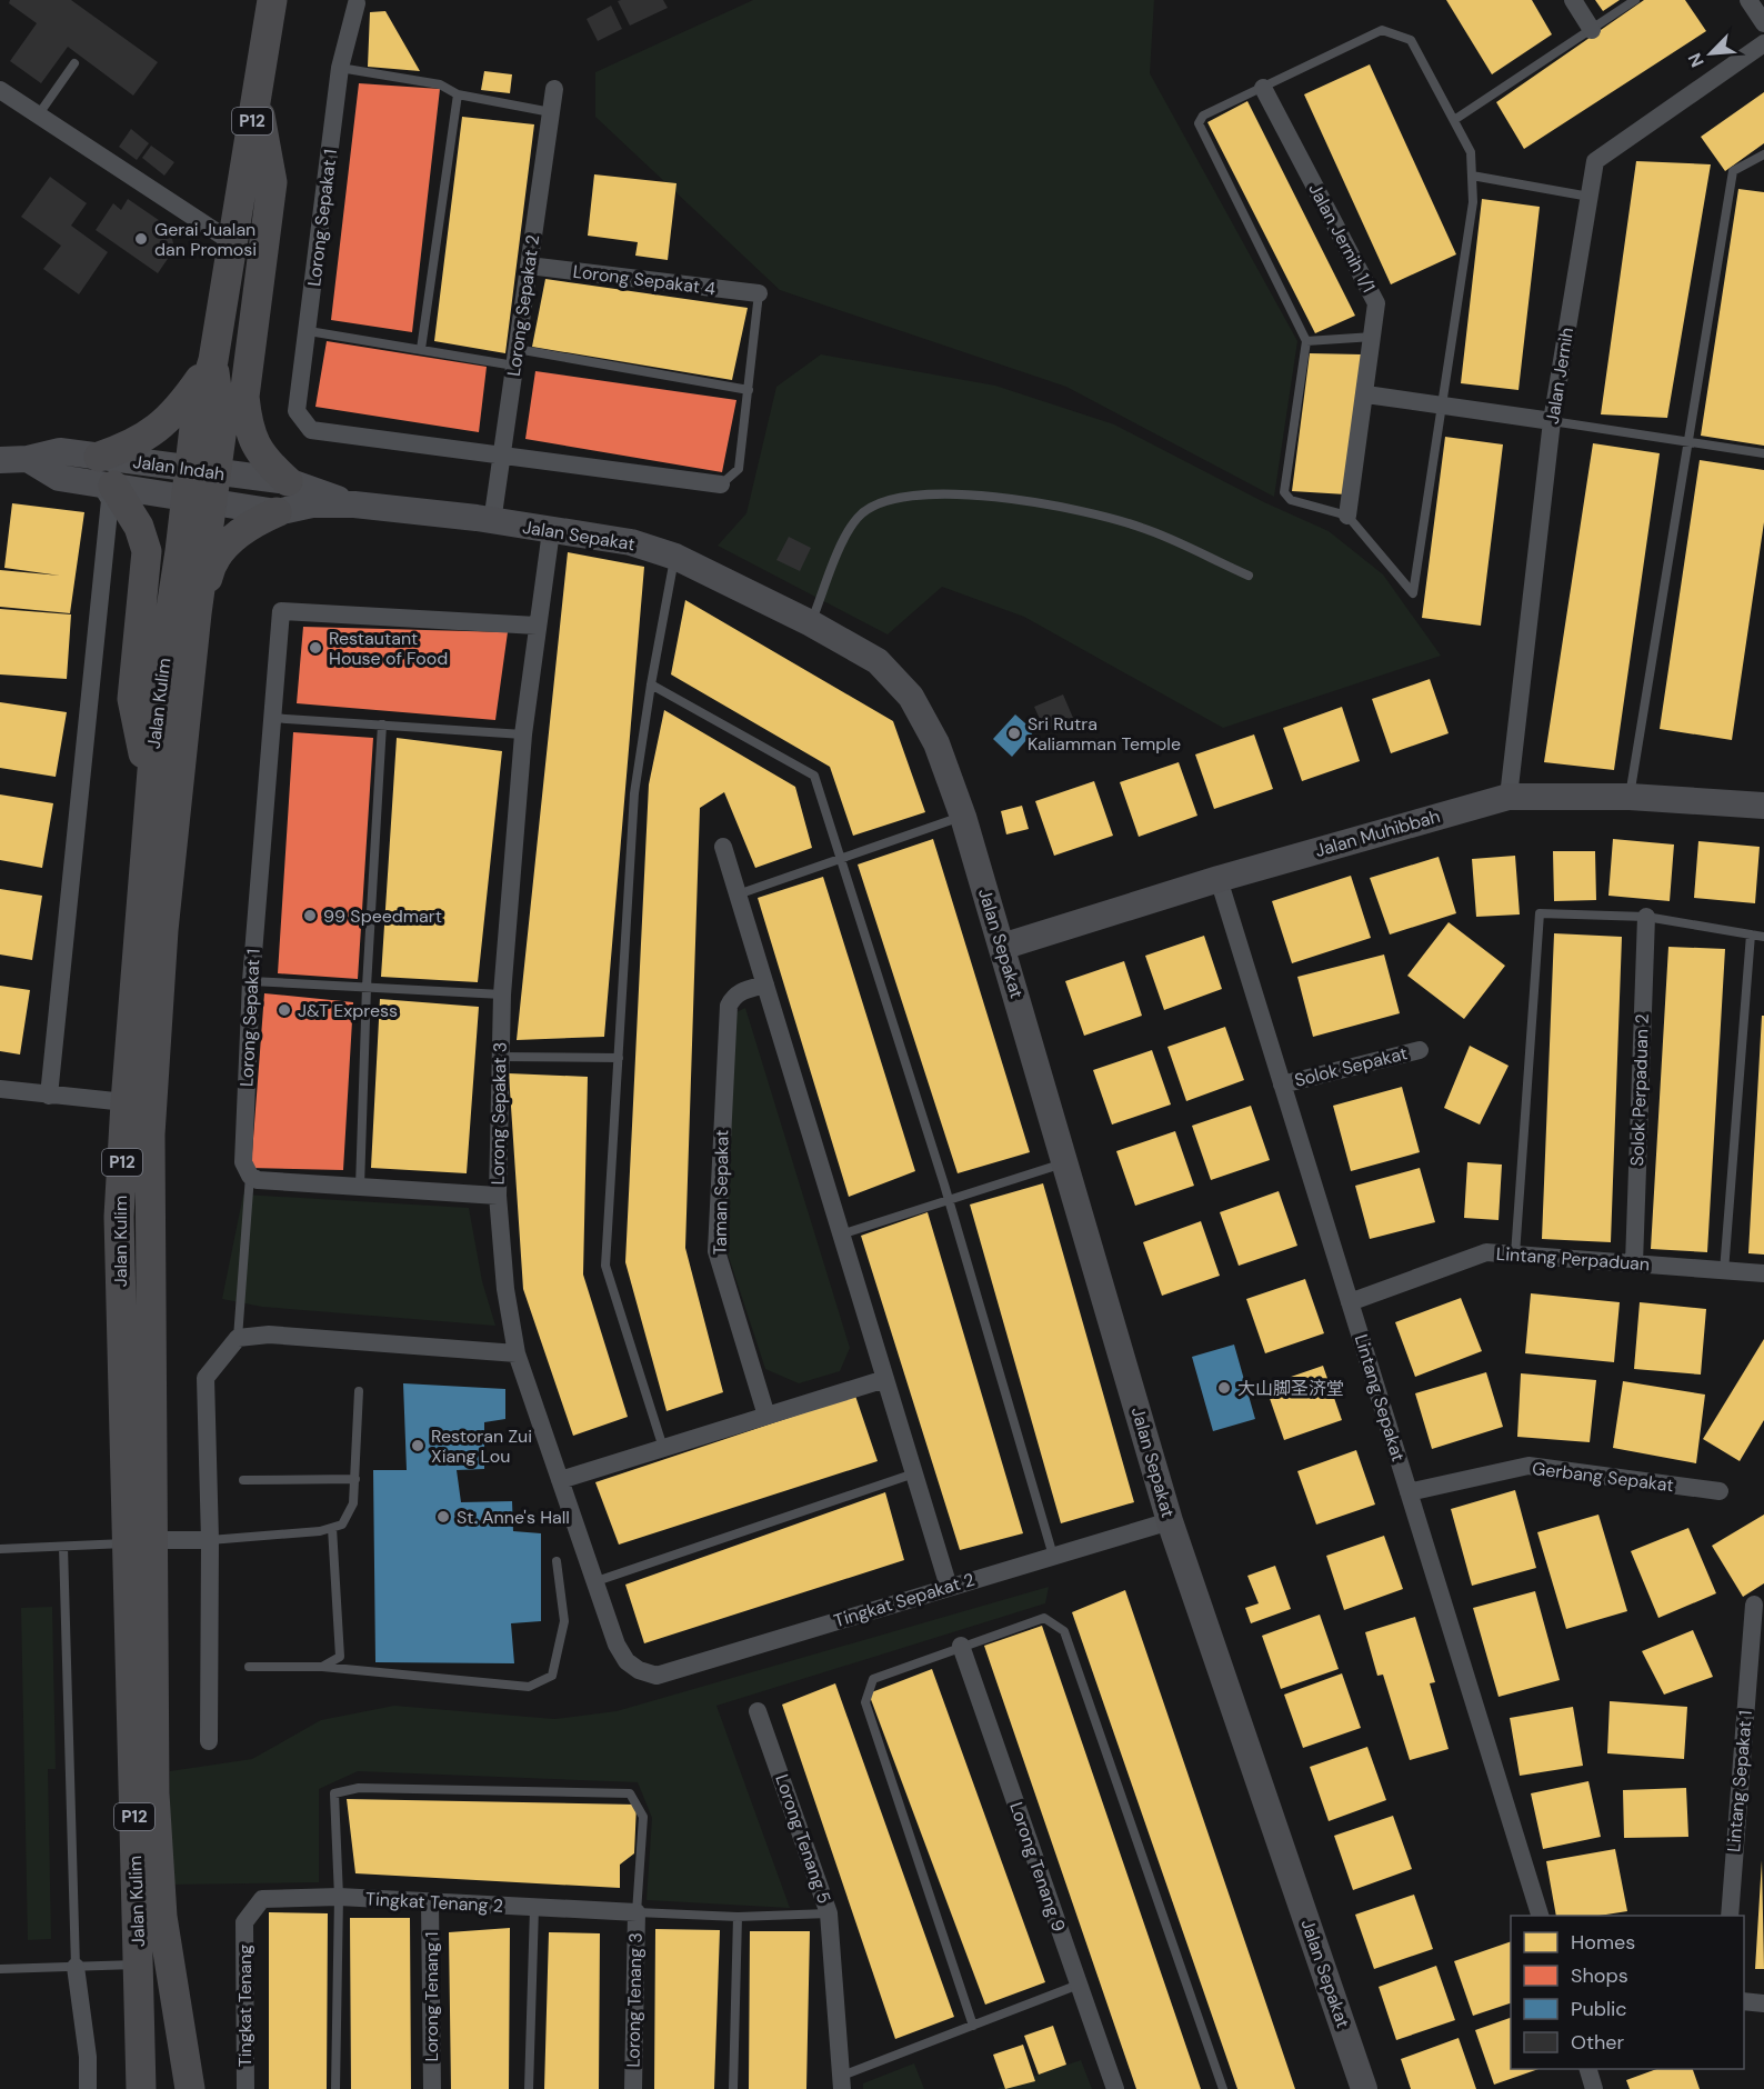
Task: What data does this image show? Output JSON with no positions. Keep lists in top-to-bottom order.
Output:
{
  "streets": {
    "main road": ["P12", "Jalan Kulim"],
    "street": [
      "Lorong Sepakat 1",
      "Jalan Jernih 1/1",
      "Lorong Sepakat 4",
      "Lorong Sepakat 2",
      "Jalan Jernih",
      "Jalan Indah",
      "Jalan Sepakat",
      "Jalan Muhibbah",
      "Solok Sepakat",
      "Solok Perpaduan 2",
      "Lorong Sepakat 3",
      "Taman Sepakat",
      "Lintang Perpaduan",
      "Lintang Sepakat",
      "Gerbang Sepakat",
      "Tingkat Sepakat 2",
      "Lintang Sepakat 1",
      "Lorong Tenang 5",
      "Lorong Tenang 9",
      "Tingkat Tenang 2",
      "Lorong Tenang 1",
      "Lorong Tenang 3",
      "Tingkat Tenang"
    ]
  },
  "crossings": [
    ["Lorong Sepakat 1", "Lorong Sepakat 2"],
    ["Lorong Sepakat 1", "Lorong Sepakat 3"],
    ["Lorong Sepakat 4", "Lorong Sepakat 2"],
    ["Lorong Sepakat 2", "Jalan Sepakat"],
    ["Jalan Jernih", "Jalan Muhibbah"],
    ["Jalan Indah", "Jalan Sepakat"],
    ["Jalan Indah", "Jalan Kulim"],
    ["Jalan Sepakat", "Jalan Kulim"],
    ["Jalan Sepakat", "Jalan Muhibbah"],
    ["Jalan Sepakat", "Lorong Sepakat 3"],
    ["Jalan Sepakat", "Tingkat Sepakat 2"],
    ["Jalan Muhibbah", "Lintang Sepakat"],
    ["Solok Sepakat", "Lintang Sepakat"],
    ["Solok Perpaduan 2", "Lintang Perpaduan"],
    ["Lorong Sepakat 3", "Tingkat Sepakat 2"],
    ["Lintang Perpaduan", "Lintang Sepakat"],
    ["Lintang Sepakat", "Gerbang Sepakat"],
    ["Tingkat Tenang 2", "Lorong Tenang 1"],
    ["Tingkat Tenang 2", "Lorong Tenang 3"],
    ["Tingkat Tenang 2", "Tingkat Tenang"]
  ],
  "places": [
    "Gerai Jualan dan Promosi",
    "Restautant House of Food",
    "Sri Rutra Kaliamman Temple",
    "99 Speedmart",
    "J&T Express",
    "大山脚圣济堂",
    "Restoran Zui Xiang Lou",
    "St. Anne's Hall"
  ],
  "legend": [
    "Homes",
    "Shops",
    "Public",
    "Other"
  ],
  "north": "bottom left"
}
